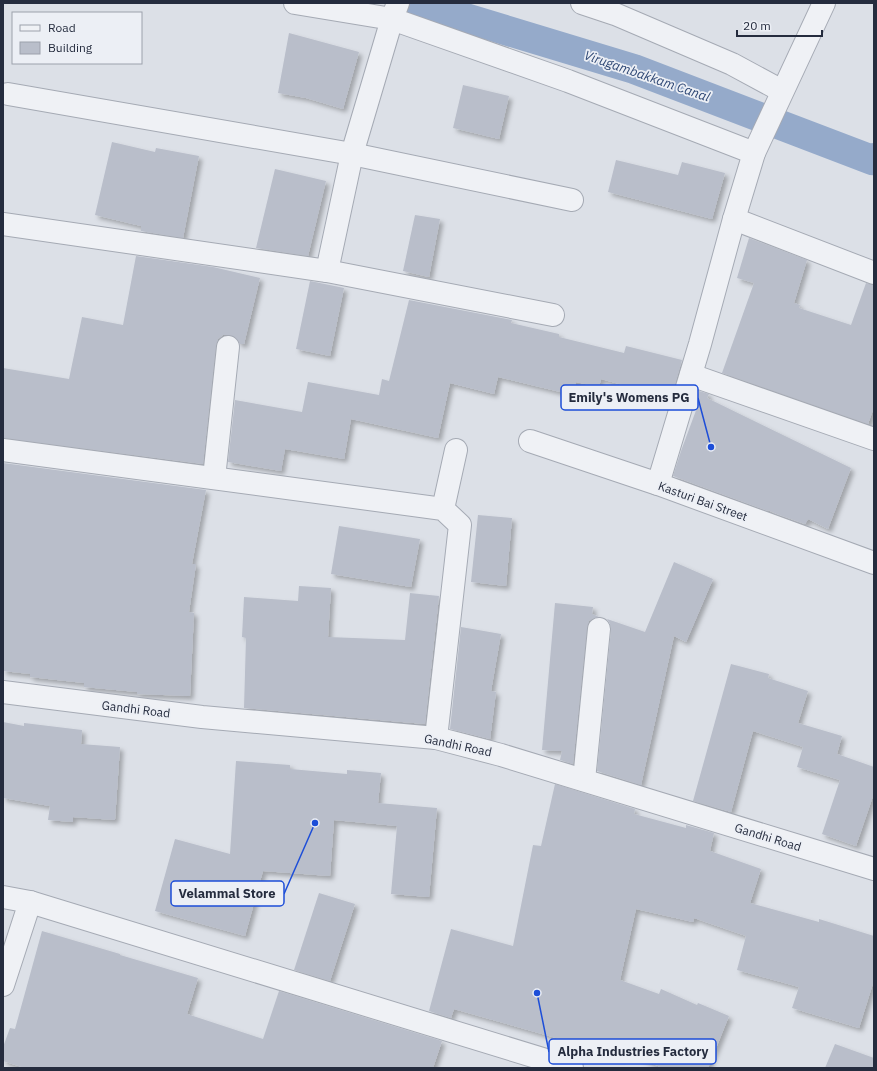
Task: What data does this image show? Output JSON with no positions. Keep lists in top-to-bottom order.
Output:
{
  "streets": {
    "street": ["Kasturi Bai Street", "Gandhi Road"]
  },
  "water": ["Virugambakkam Canal"],
  "places": ["Emily's Womens PG", "Velammal Store", "Alpha Industries Factory"],
  "legend": ["Road", "Building"],
  "scale_bar": "20 m"
}
